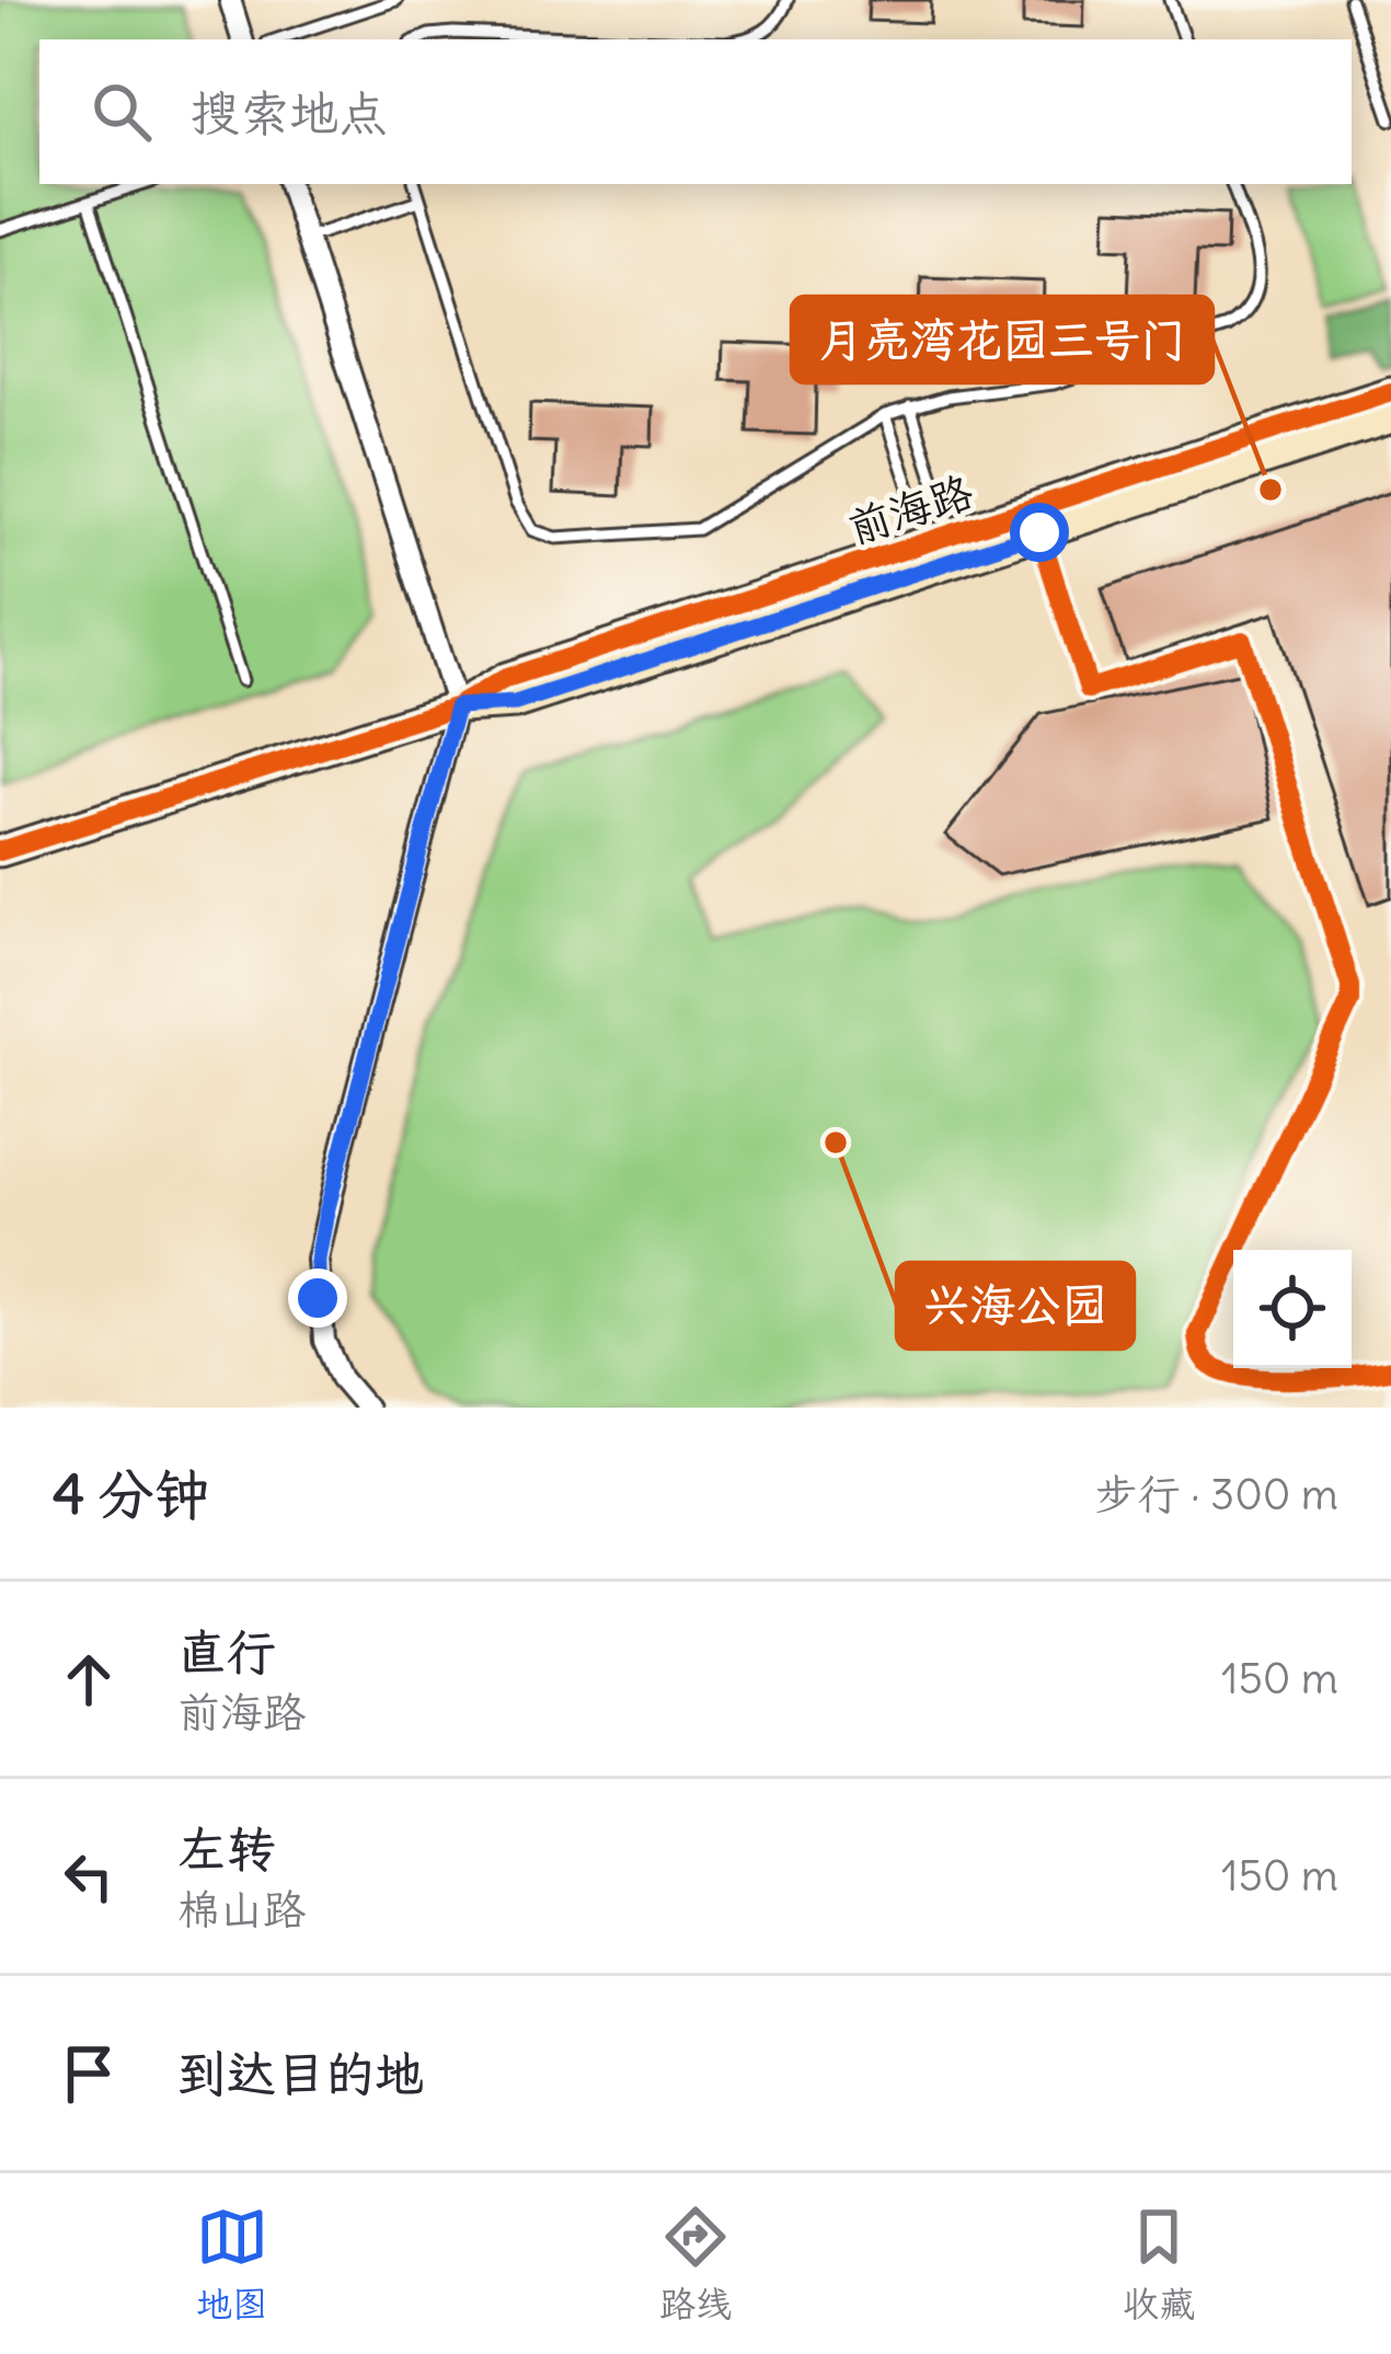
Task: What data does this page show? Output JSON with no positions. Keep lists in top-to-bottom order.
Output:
{
  "streets": {
    "street": ["前海路"]
  },
  "places": ["月亮湾花园三号门", "兴海公园"],
  "page": {
    "search": "搜索地点",
    "heading": ["4 分钟", "步行 · 300 m"],
    "list": [
      ["直行", "前海路", "150 m"],
      ["左转", "棉山路", "150 m"],
      "到达目的地"
    ],
    "nav": ["地图", "路线", "收藏"]
  }
}
